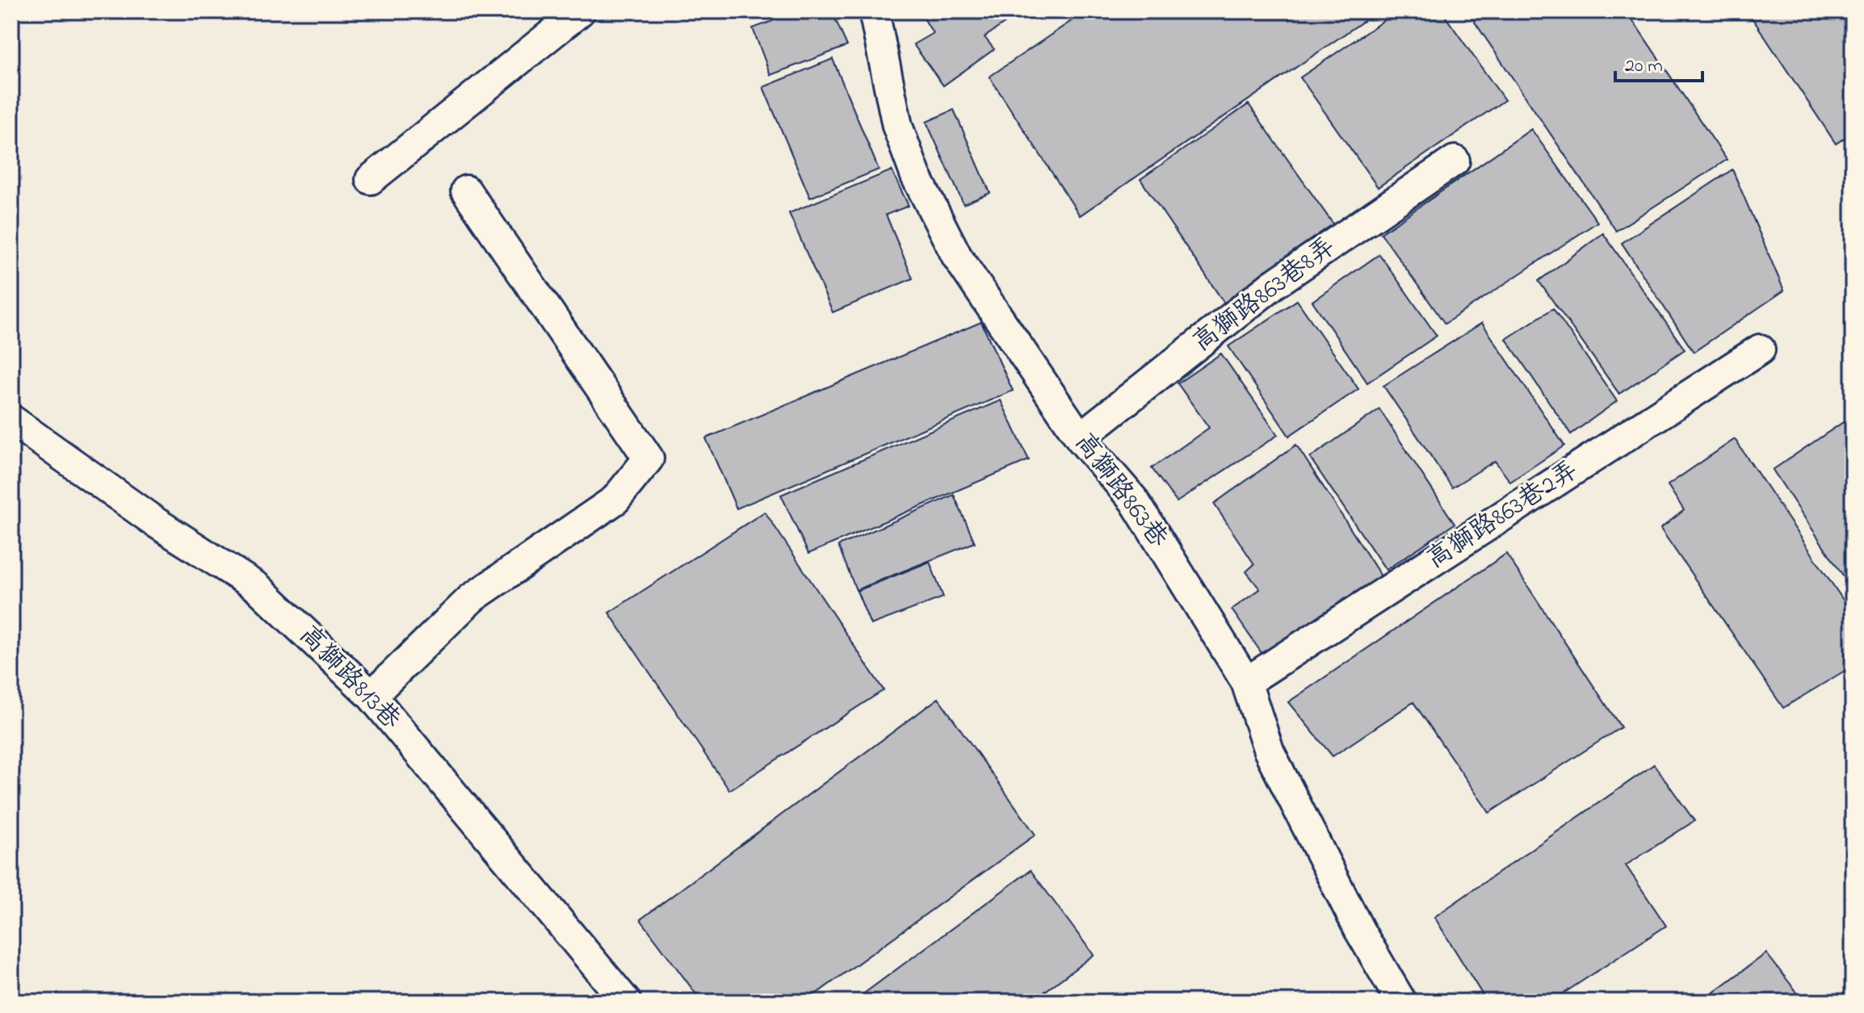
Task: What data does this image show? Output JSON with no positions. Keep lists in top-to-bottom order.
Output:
{
  "streets": {
    "street": [
      "高獅路863巷8弄",
      "高獅路863巷",
      "高獅路863巷2弄",
      "高獅路813巷"
    ]
  },
  "crossings": [
    ["高獅路863巷8弄", "高獅路863巷"],
    ["高獅路863巷", "高獅路863巷2弄"]
  ],
  "scale_bar": "20 m"
}
